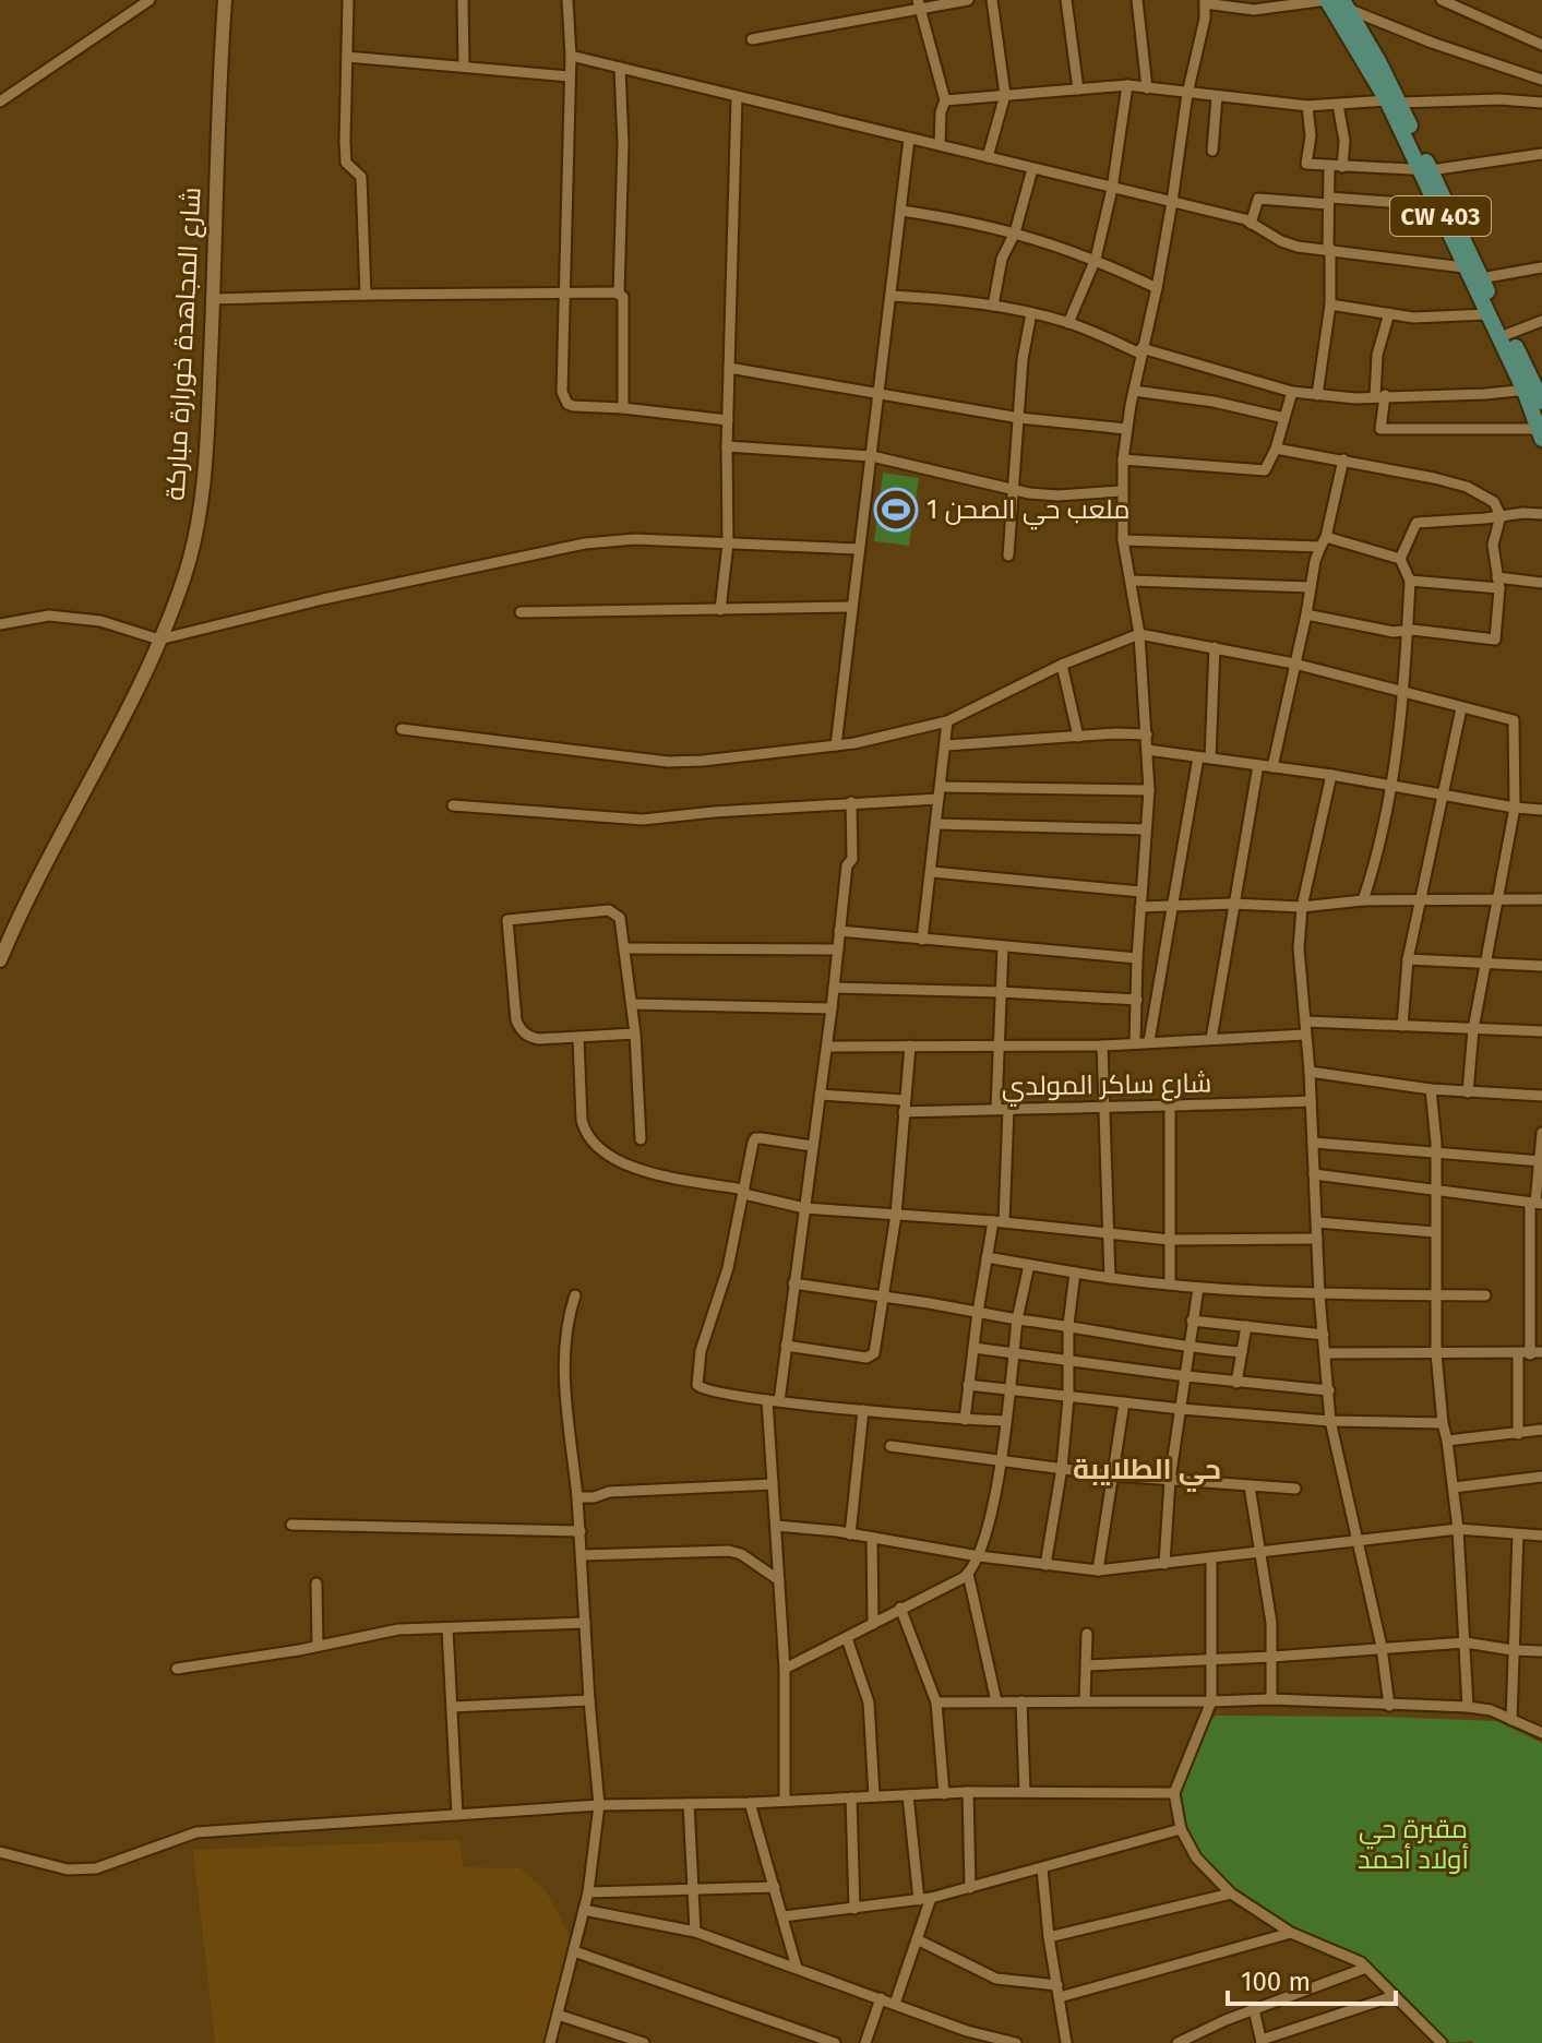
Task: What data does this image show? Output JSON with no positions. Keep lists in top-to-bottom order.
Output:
{
  "streets": {
    "main road": ["CW 403"],
    "street": ["شارع المجاهدة خورارة مباركة", "شارع ساكر المولدي"]
  },
  "districts": ["حي الطلايبة"],
  "parks": ["مقبرة حي أولاد أحمد"],
  "places": {
    "sports": ["ملعب حي الصحن 1"]
  },
  "scale_bar": "100 m"
}
